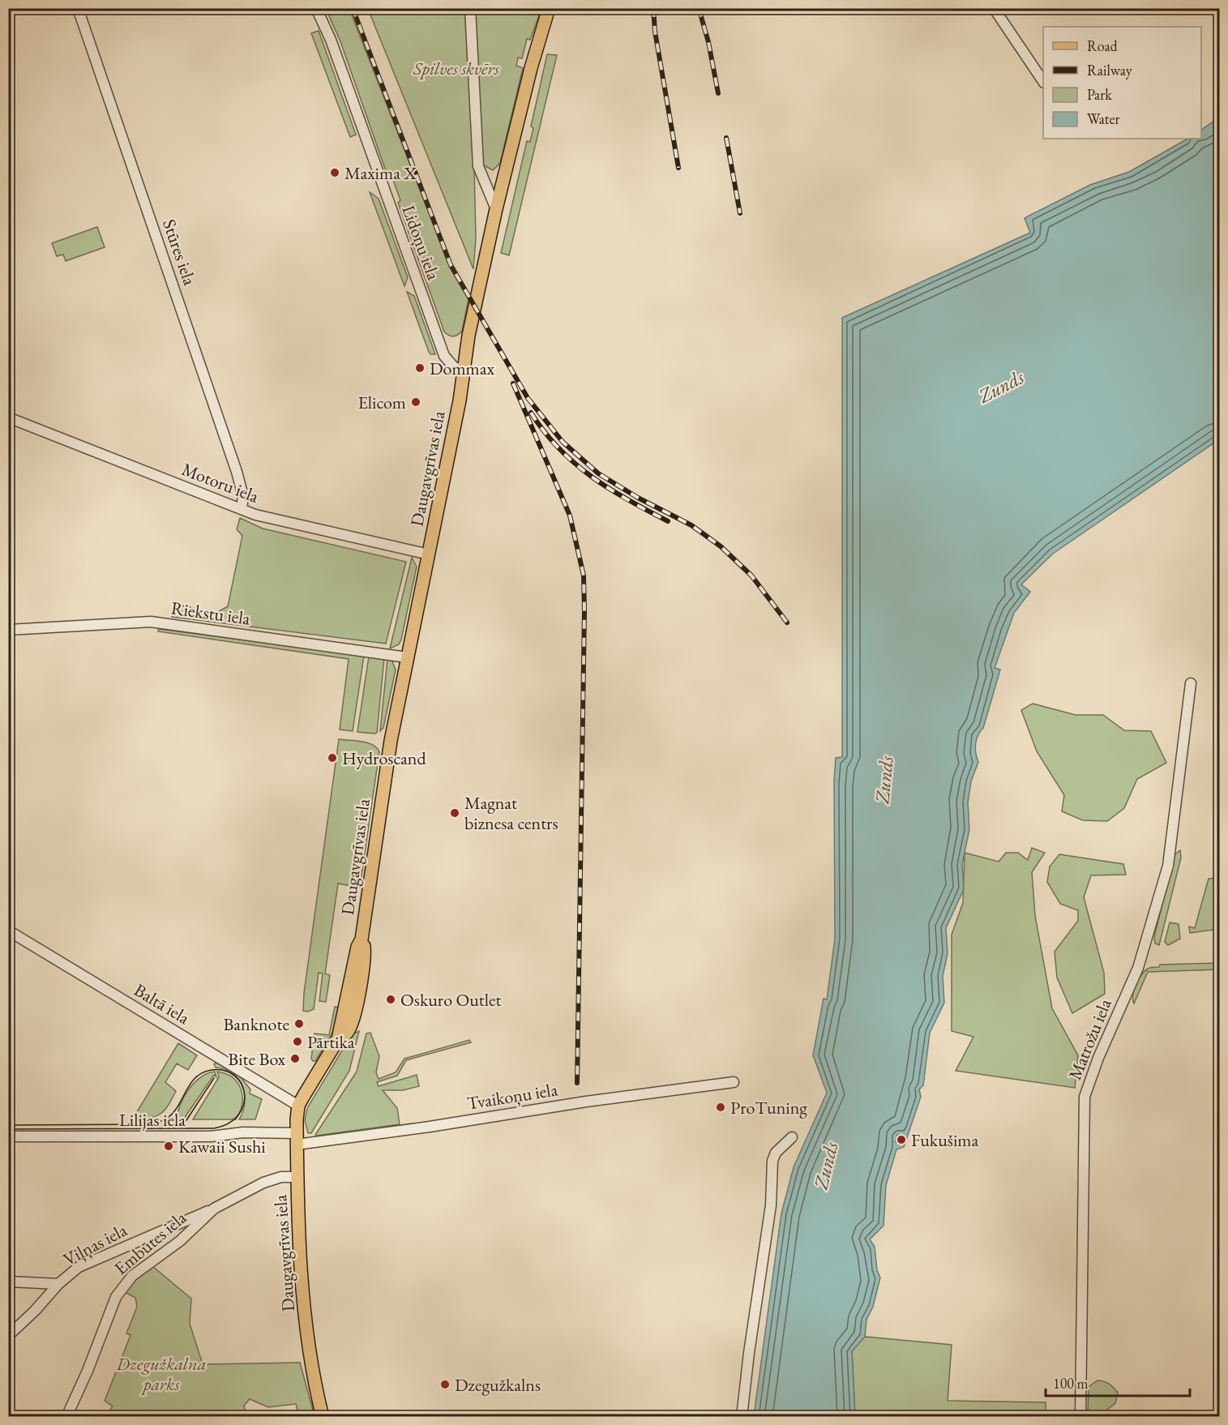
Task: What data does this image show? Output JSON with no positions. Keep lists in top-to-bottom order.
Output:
{
  "streets": {
    "main road": ["Daugavgrīvas iela"],
    "street": [
      "Lidoņu iela",
      "Stūres iela",
      "Motoru iela",
      "Riekstu iela",
      "Baltā iela",
      "Matrožu iela",
      "Tvaikoņu iela",
      "Lilijas iela",
      "Embūtes iela",
      "Viļņas iela"
    ]
  },
  "crossings": [
    ["Lidoņu iela", "Daugavgrīvas iela"],
    ["Stūres iela", "Motoru iela"],
    ["Daugavgrīvas iela", "Motoru iela"],
    ["Daugavgrīvas iela", "Riekstu iela"],
    ["Daugavgrīvas iela", "Baltā iela"],
    ["Daugavgrīvas iela", "Tvaikoņu iela"],
    ["Daugavgrīvas iela", "Lilijas iela"],
    ["Daugavgrīvas iela", "Embūtes iela"],
    ["Tvaikoņu iela", "Lilijas iela"],
    ["Embūtes iela", "Viļņas iela"]
  ],
  "water": ["Zunds"],
  "parks": ["Spilves skvērs", "Dzegužkalna parks"],
  "places": [
    "Maxima X",
    "Dommax",
    "Elicom",
    "Hydroscand",
    "Magnat biznesa centrs",
    "Oskuro Outlet",
    "Banknote",
    "Pārtika",
    "Bite Box",
    "ProTuning",
    "Fukušima",
    "Kawaii Sushi",
    "Dzegužkalns"
  ],
  "legend": [
    "Road",
    "Railway",
    "Park",
    "Water"
  ],
  "scale_bar": "100 m"
}
